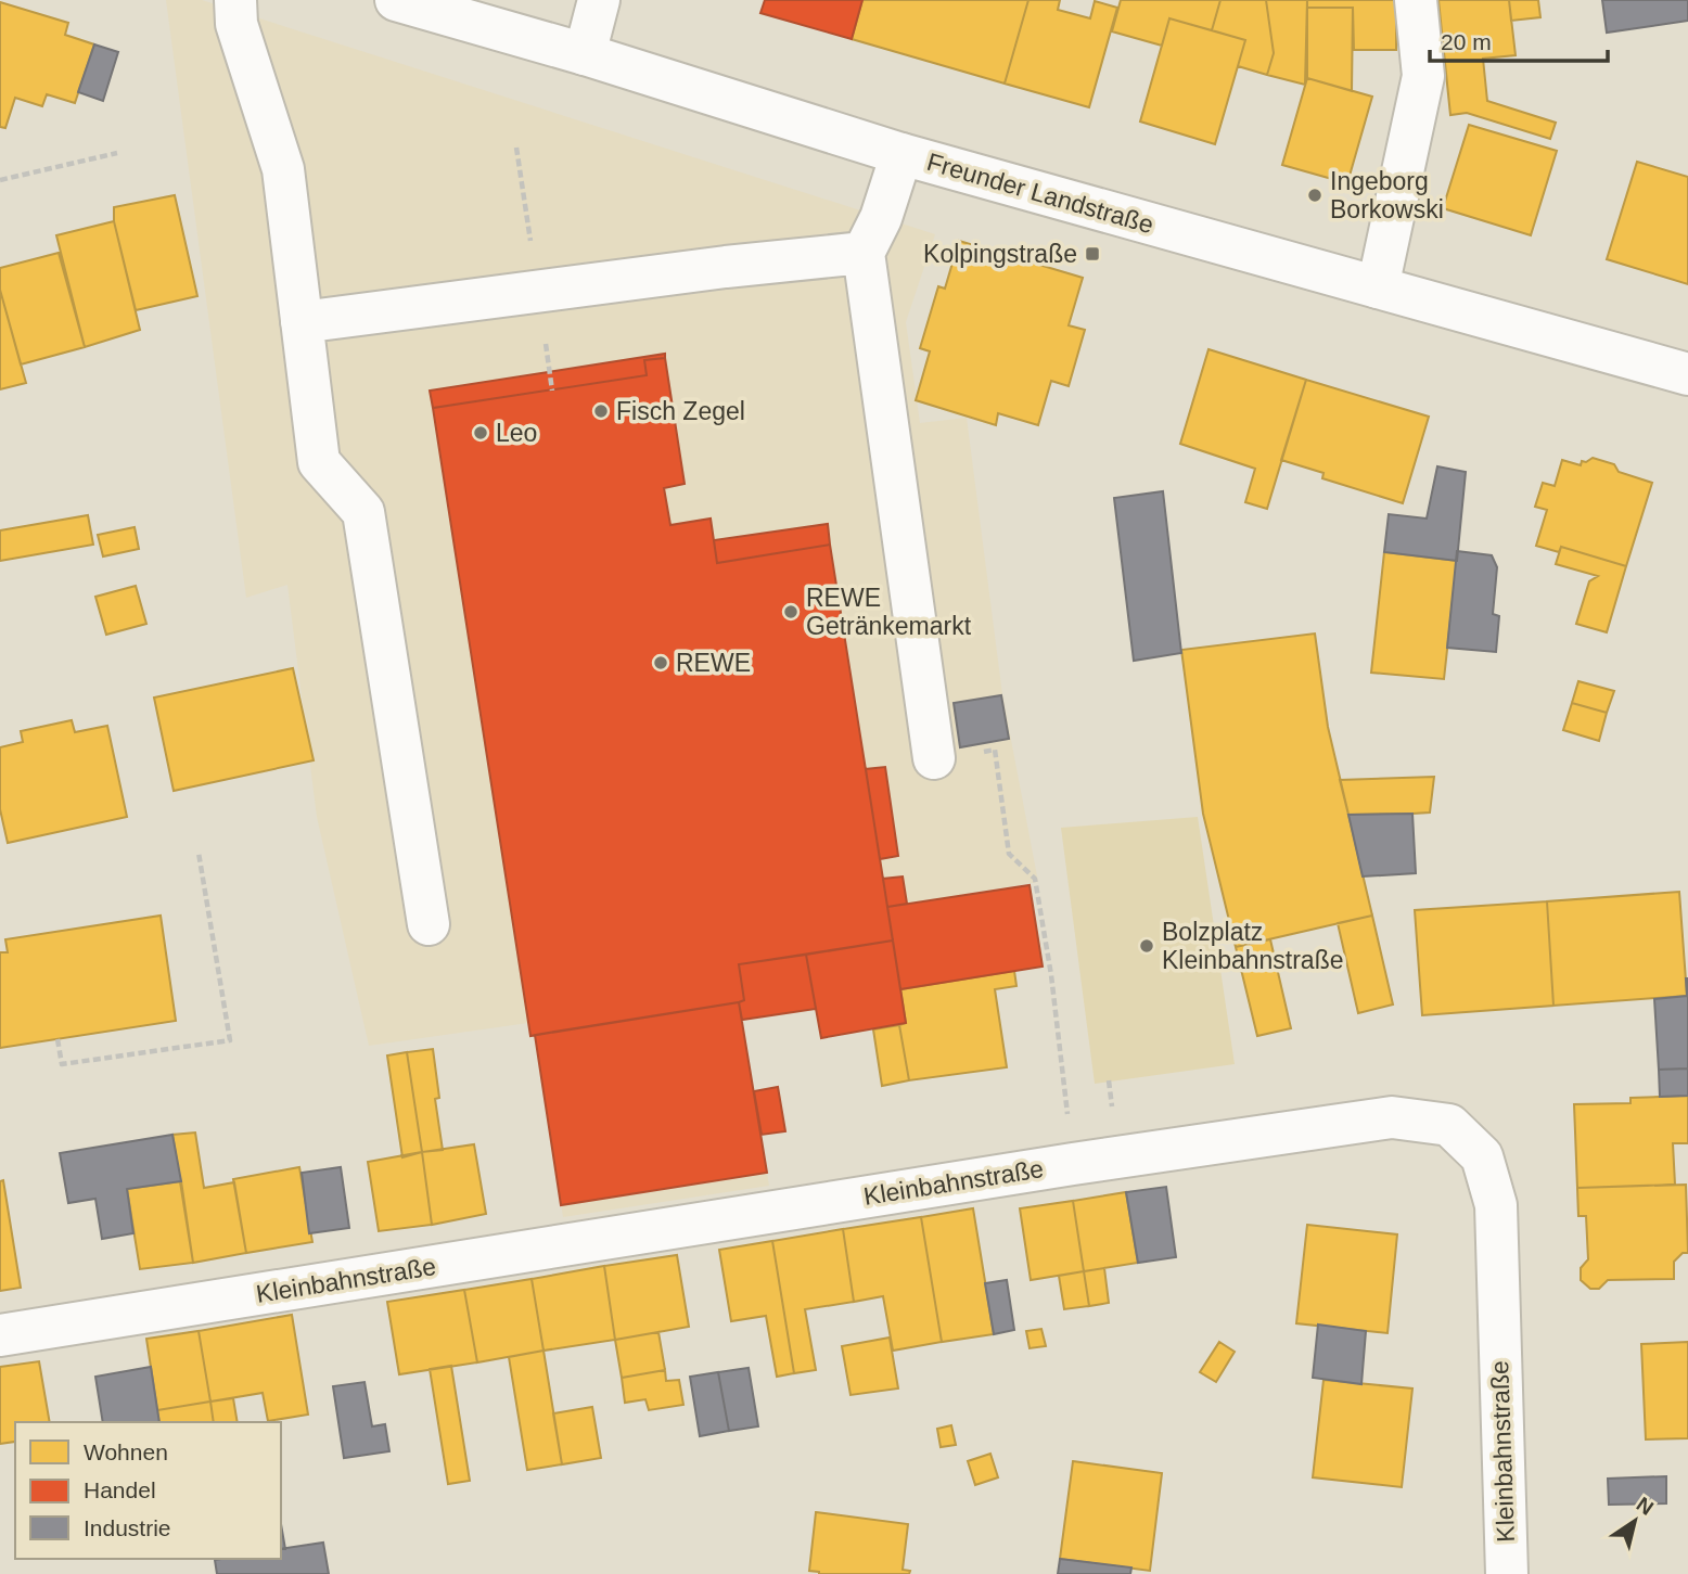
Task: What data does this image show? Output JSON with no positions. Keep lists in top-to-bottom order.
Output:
{
  "streets": {
    "street": ["Freunder Landstraße", "Kleinbahnstraße"]
  },
  "places": {
    "other": [
      "Ingeborg Borkowski",
      "Fisch Zegel",
      "Leo",
      "REWE Getränkemarkt",
      "REWE",
      "Bolzplatz Kleinbahnstraße"
    ],
    "transit": ["Kolpingstraße"]
  },
  "legend": ["Wohnen", "Handel", "Industrie"],
  "scale_bar": "20 m",
  "north": "top right"
}
